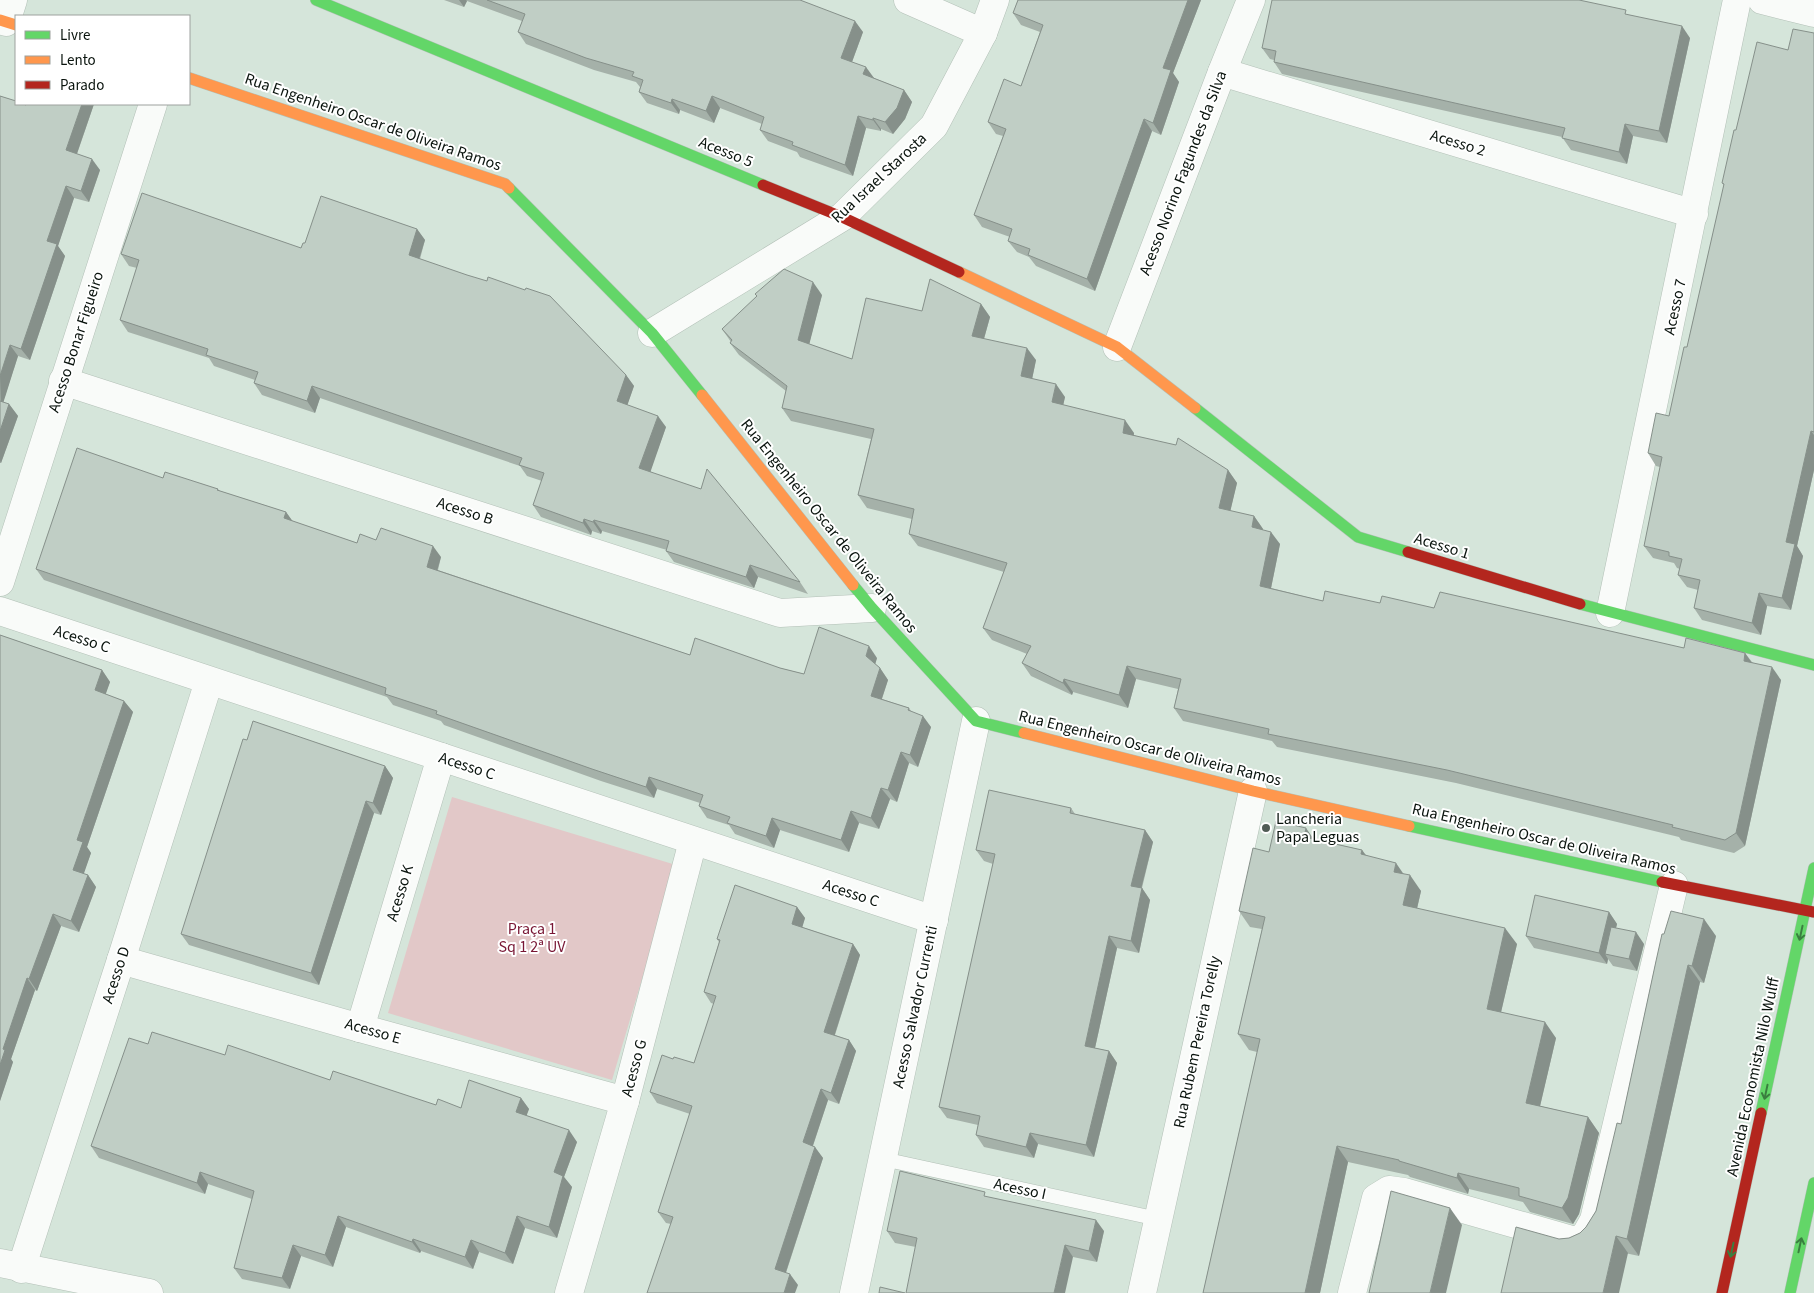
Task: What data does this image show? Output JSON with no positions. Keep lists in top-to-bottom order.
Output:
{
  "streets": {
    "street": [
      "Rua Engenheiro Oscar de Oliveira Ramos",
      "Acesso 2",
      "Acesso 5",
      "Acesso Norino Fagundes da Silva",
      "Rua Israel Starosta",
      "Acesso 7",
      "Acesso Bonar Figueiro",
      "Acesso B",
      "Acesso 1",
      "Acesso C",
      "Acesso K",
      "Acesso D",
      "Acesso Salvador Currenti",
      "Acesso E",
      "Rua Rubem Pereira Torelly",
      "Acesso G",
      "Avenida Economista Nilo Wulff"
    ],
    "lane": ["Acesso I"]
  },
  "crossings": [
    ["Rua Engenheiro Oscar de Oliveira Ramos", "Rua Israel Starosta"],
    ["Rua Engenheiro Oscar de Oliveira Ramos", "Acesso B"],
    ["Rua Engenheiro Oscar de Oliveira Ramos", "Acesso Salvador Currenti"],
    ["Rua Engenheiro Oscar de Oliveira Ramos", "Rua Rubem Pereira Torelly"],
    ["Rua Engenheiro Oscar de Oliveira Ramos", "Avenida Economista Nilo Wulff"],
    ["Acesso 2", "Acesso Norino Fagundes da Silva"],
    ["Acesso 2", "Acesso 7"],
    ["Acesso 5", "Acesso Norino Fagundes da Silva"],
    ["Acesso 5", "Rua Israel Starosta"],
    ["Acesso 5", "Acesso 1"],
    ["Acesso Norino Fagundes da Silva", "Acesso 1"],
    ["Acesso 7", "Acesso 1"],
    ["Acesso Bonar Figueiro", "Acesso B"],
    ["Acesso C", "Acesso K"],
    ["Acesso C", "Acesso D"],
    ["Acesso C", "Acesso Salvador Currenti"],
    ["Acesso C", "Acesso G"],
    ["Acesso K", "Acesso E"],
    ["Acesso D", "Acesso E"],
    ["Acesso Salvador Currenti", "Acesso I"],
    ["Acesso E", "Acesso G"],
    ["Rua Rubem Pereira Torelly", "Acesso I"]
  ],
  "one_way": ["Avenida Economista Nilo Wulff"],
  "parks": ["Praça 1 Sq 1 2ª UV"],
  "places": ["Lancheria Papa Leguas"],
  "legend": ["Livre", "Lento", "Parado"]
}
